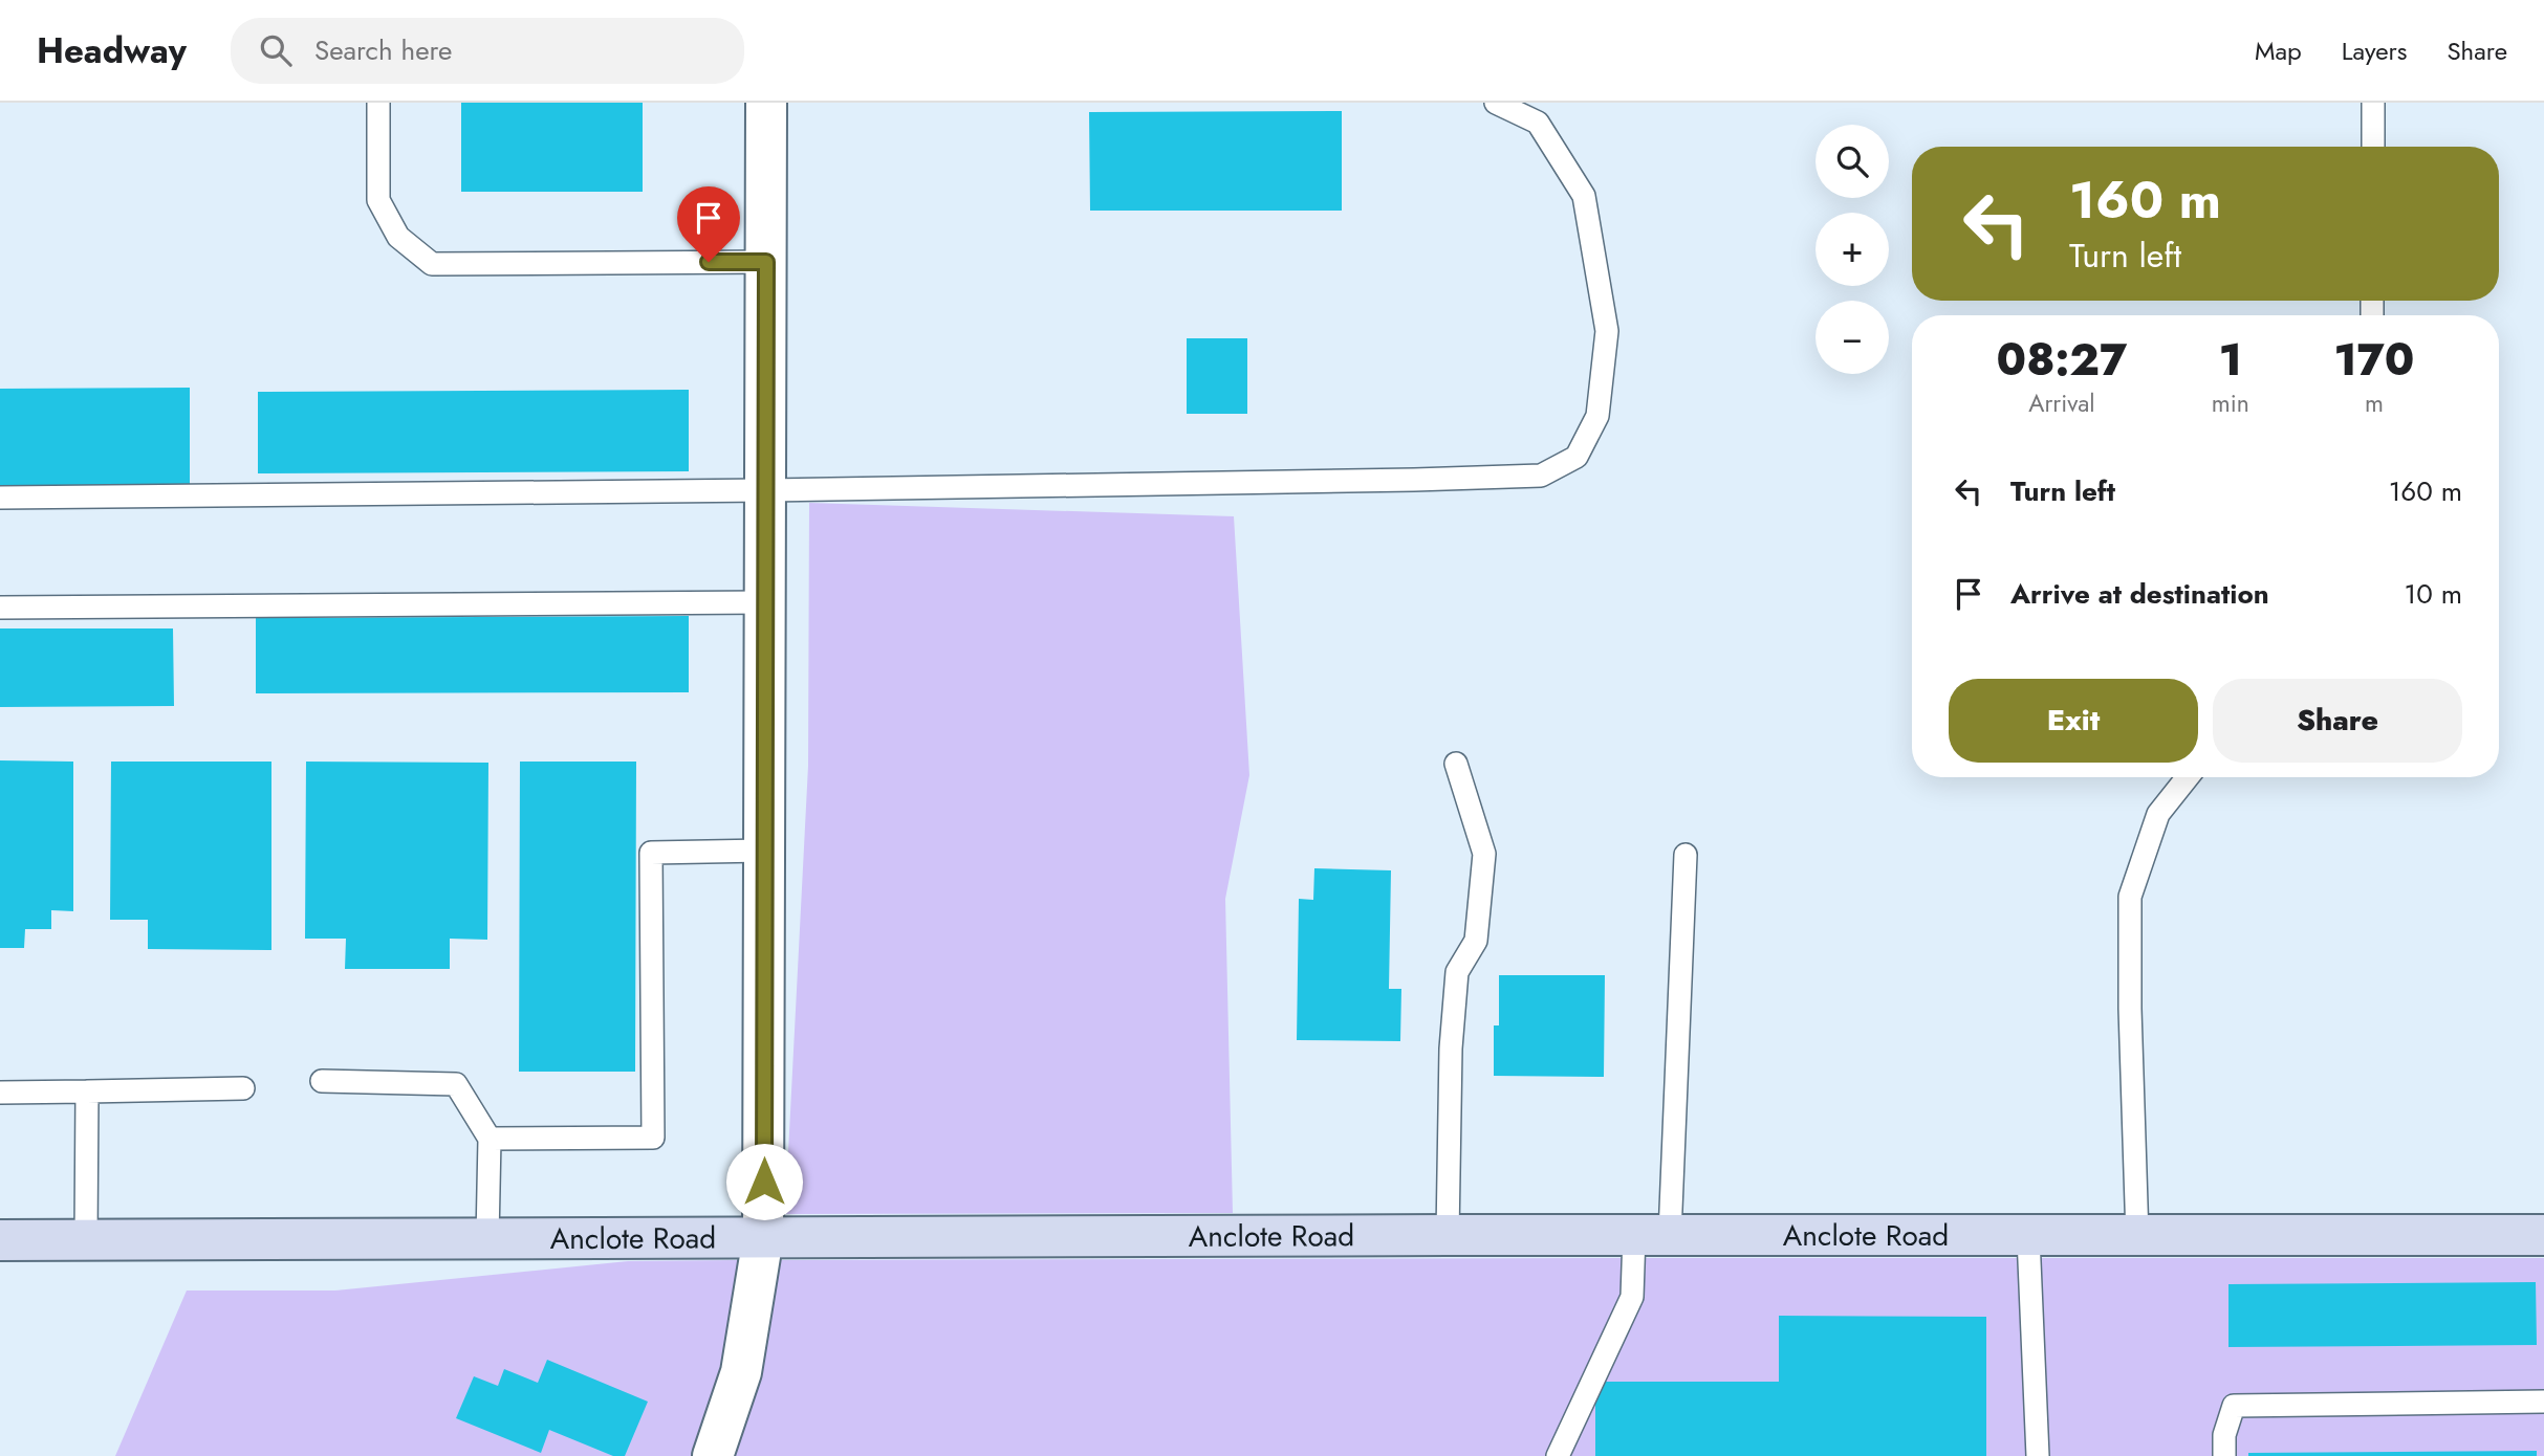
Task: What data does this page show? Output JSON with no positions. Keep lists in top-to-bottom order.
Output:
{
  "streets": {
    "street": ["Anclote Road"]
  },
  "page": {
    "header": "Headway",
    "search": "Search here",
    "nav": ["Map", "Layers", "Share"],
    "map_buttons": ["+", "−"],
    "turn": ["160 m", "Turn left"],
    "eta": [
      "08:27",
      "Arrival",
      "1",
      "min",
      "170",
      "m"
    ],
    "list": [
      {
        "name": "Turn left",
        "value": "160 m"
      },
      {
        "name": "Arrive at destination",
        "value": "10 m"
      }
    ],
    "buttons": ["Exit", "Share"]
  }
}
